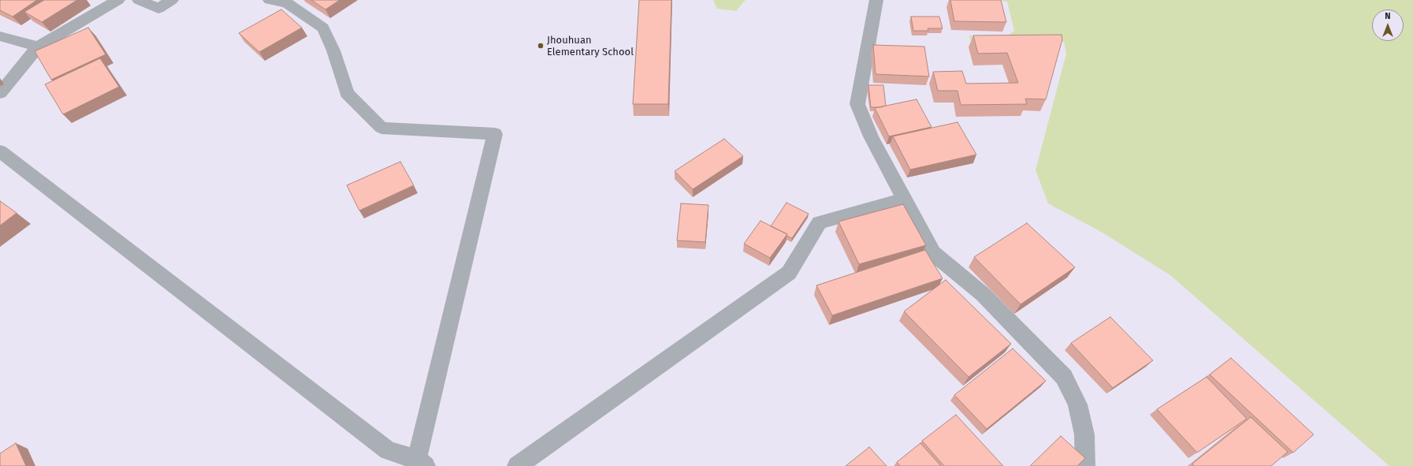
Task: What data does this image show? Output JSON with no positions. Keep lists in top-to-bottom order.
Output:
{
  "places": ["Jhouhuan Elementary School"],
  "north": "top"
}
